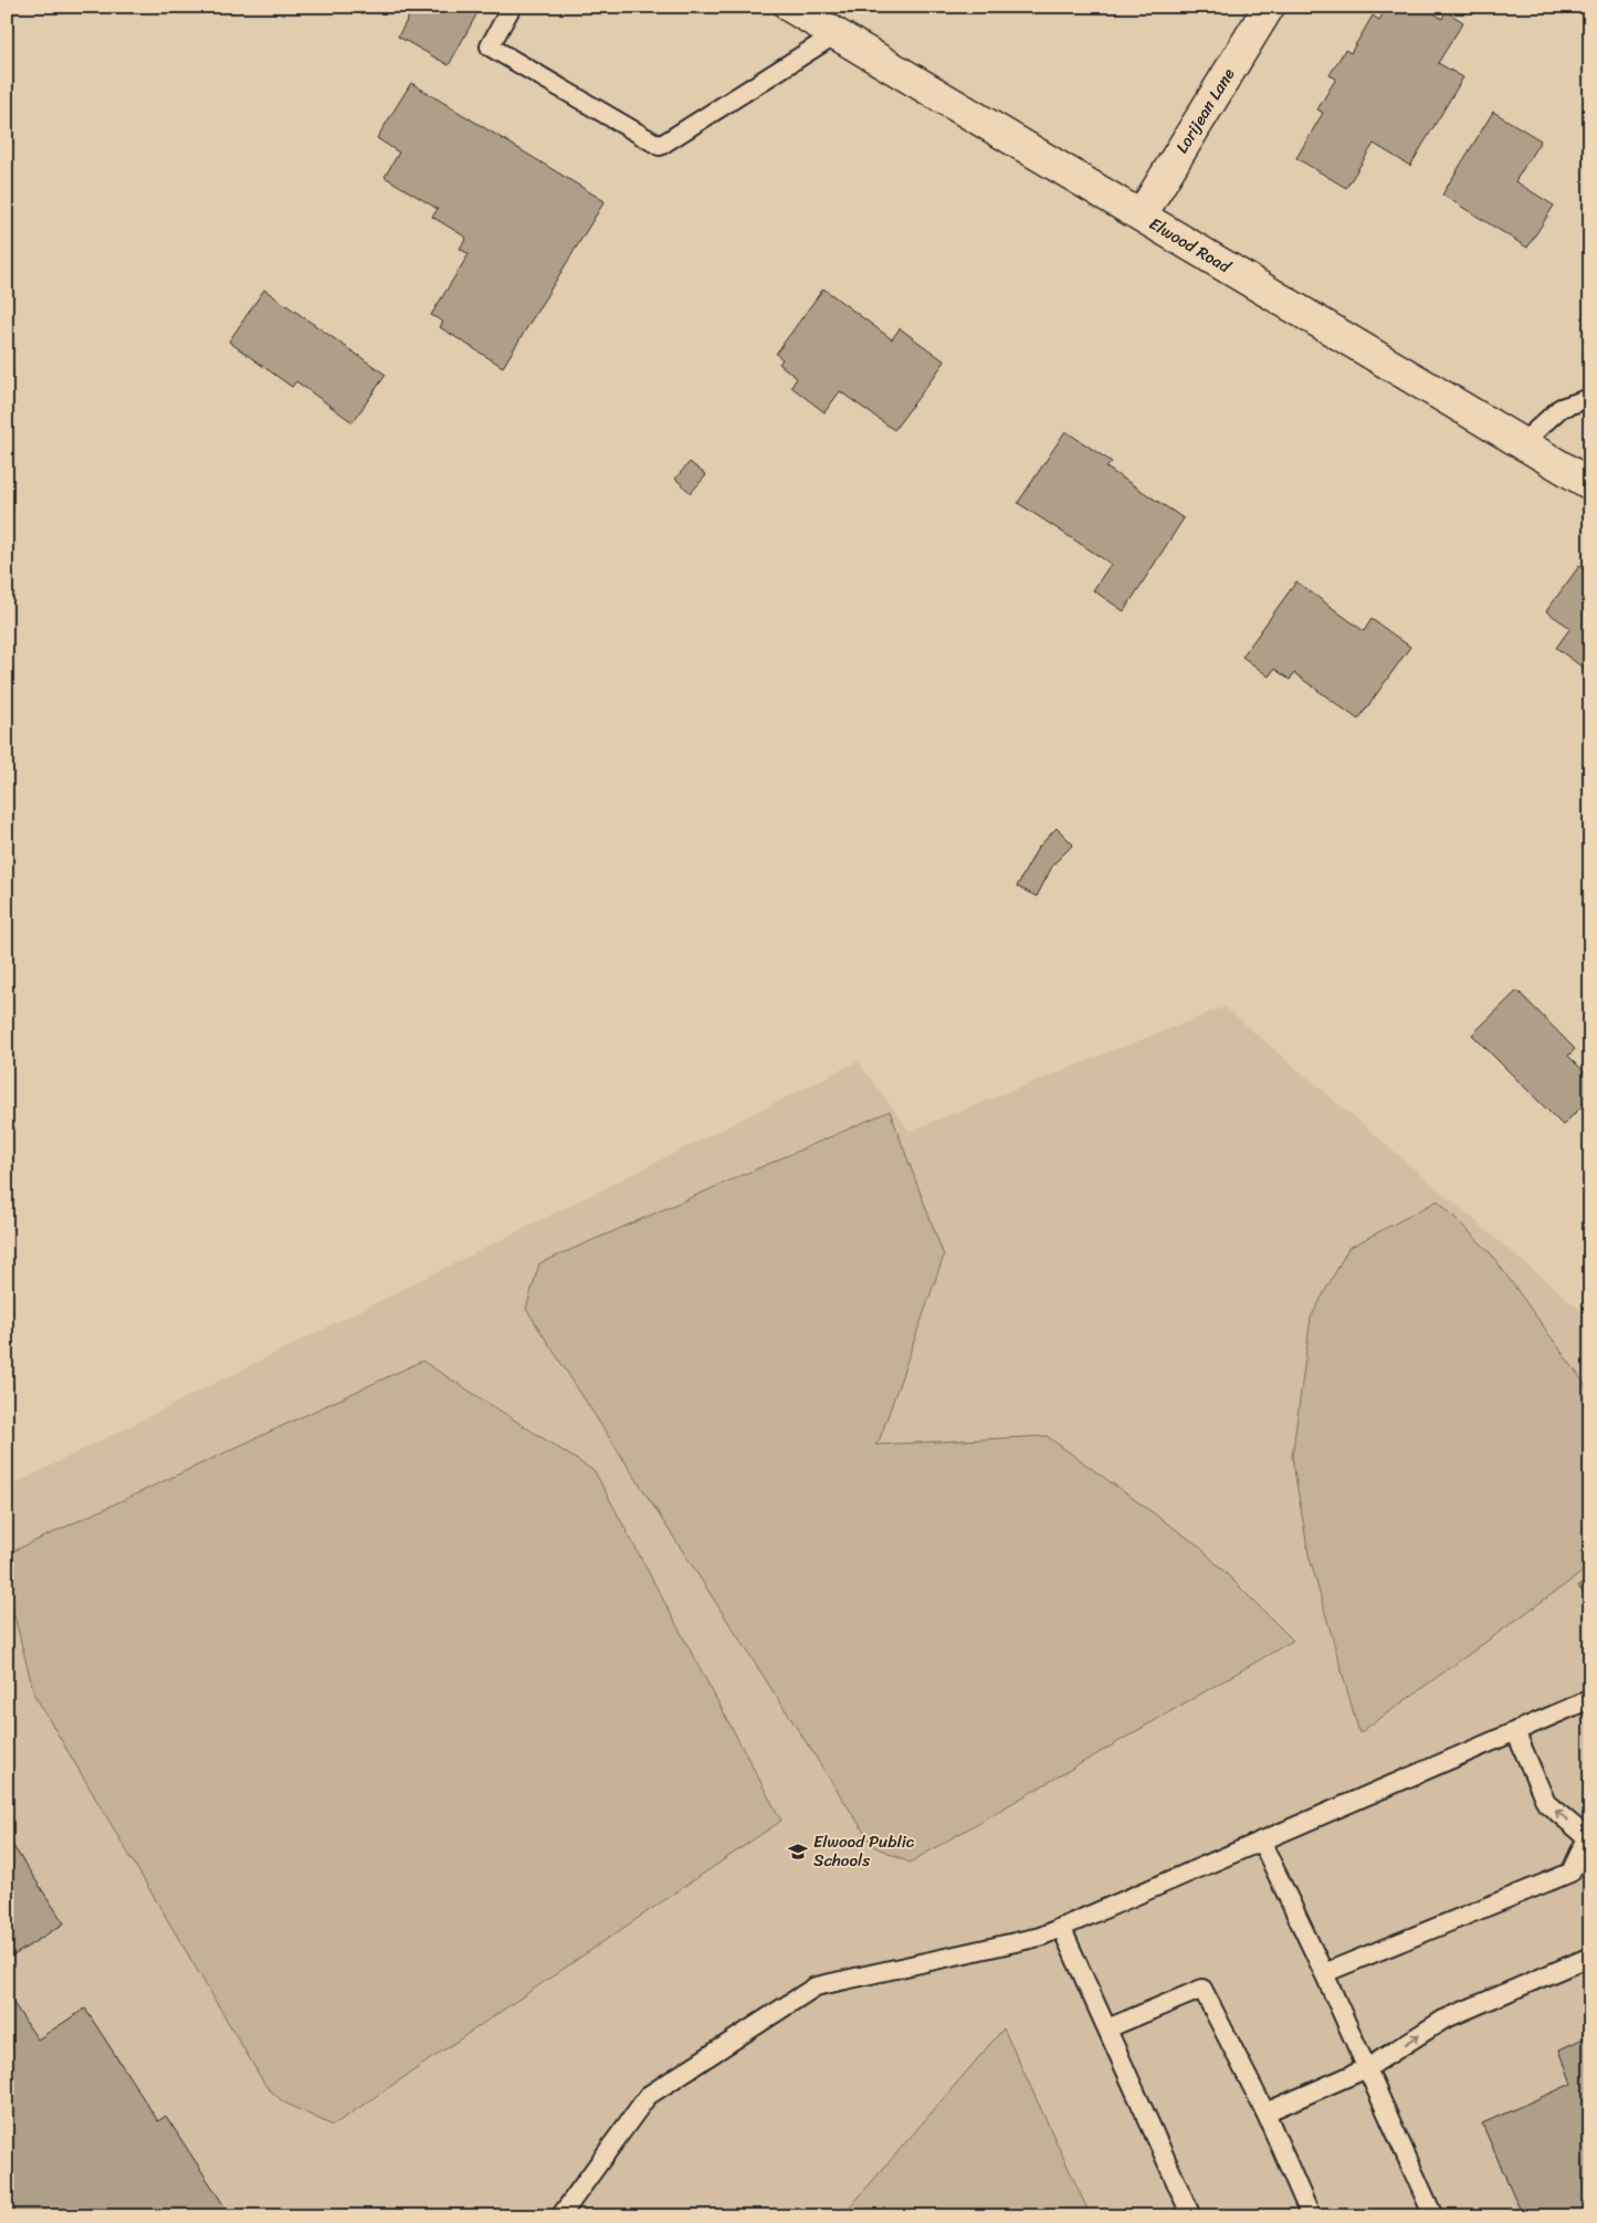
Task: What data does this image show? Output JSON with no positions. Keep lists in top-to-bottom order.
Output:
{
  "streets": {
    "main road": ["Lorijean Lane", "Elwood Road"]
  },
  "crossings": [
    ["Lorijean Lane", "Elwood Road"]
  ],
  "places": {
    "school or university": ["Elwood Public Schools"]
  }
}
